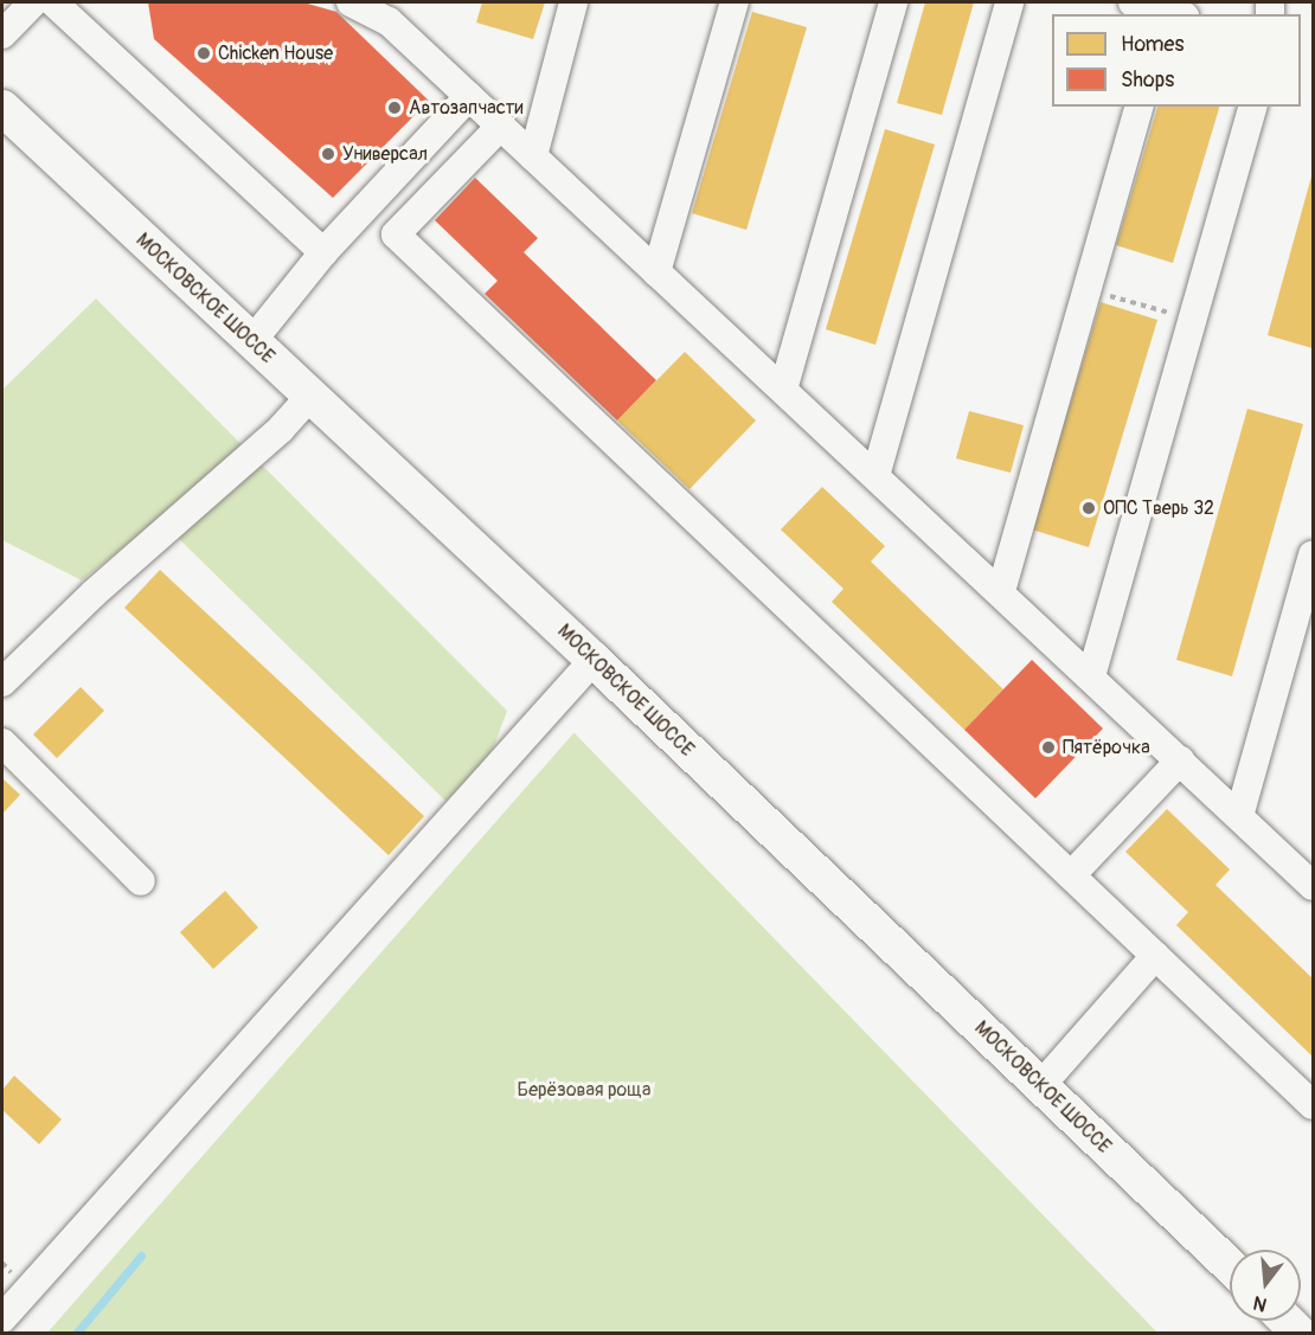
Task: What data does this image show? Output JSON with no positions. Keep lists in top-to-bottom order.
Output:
{
  "streets": {
    "main road": ["МОСКОВСКОЕ ШОССЕ"]
  },
  "parks": ["Берёзовая роща"],
  "places": [
    "Chicken House",
    "Автозапчасти",
    "Универсал",
    "ОПС Тверь 32",
    "Пятёрочка"
  ],
  "legend": ["Homes", "Shops"],
  "north": "bottom"
}
